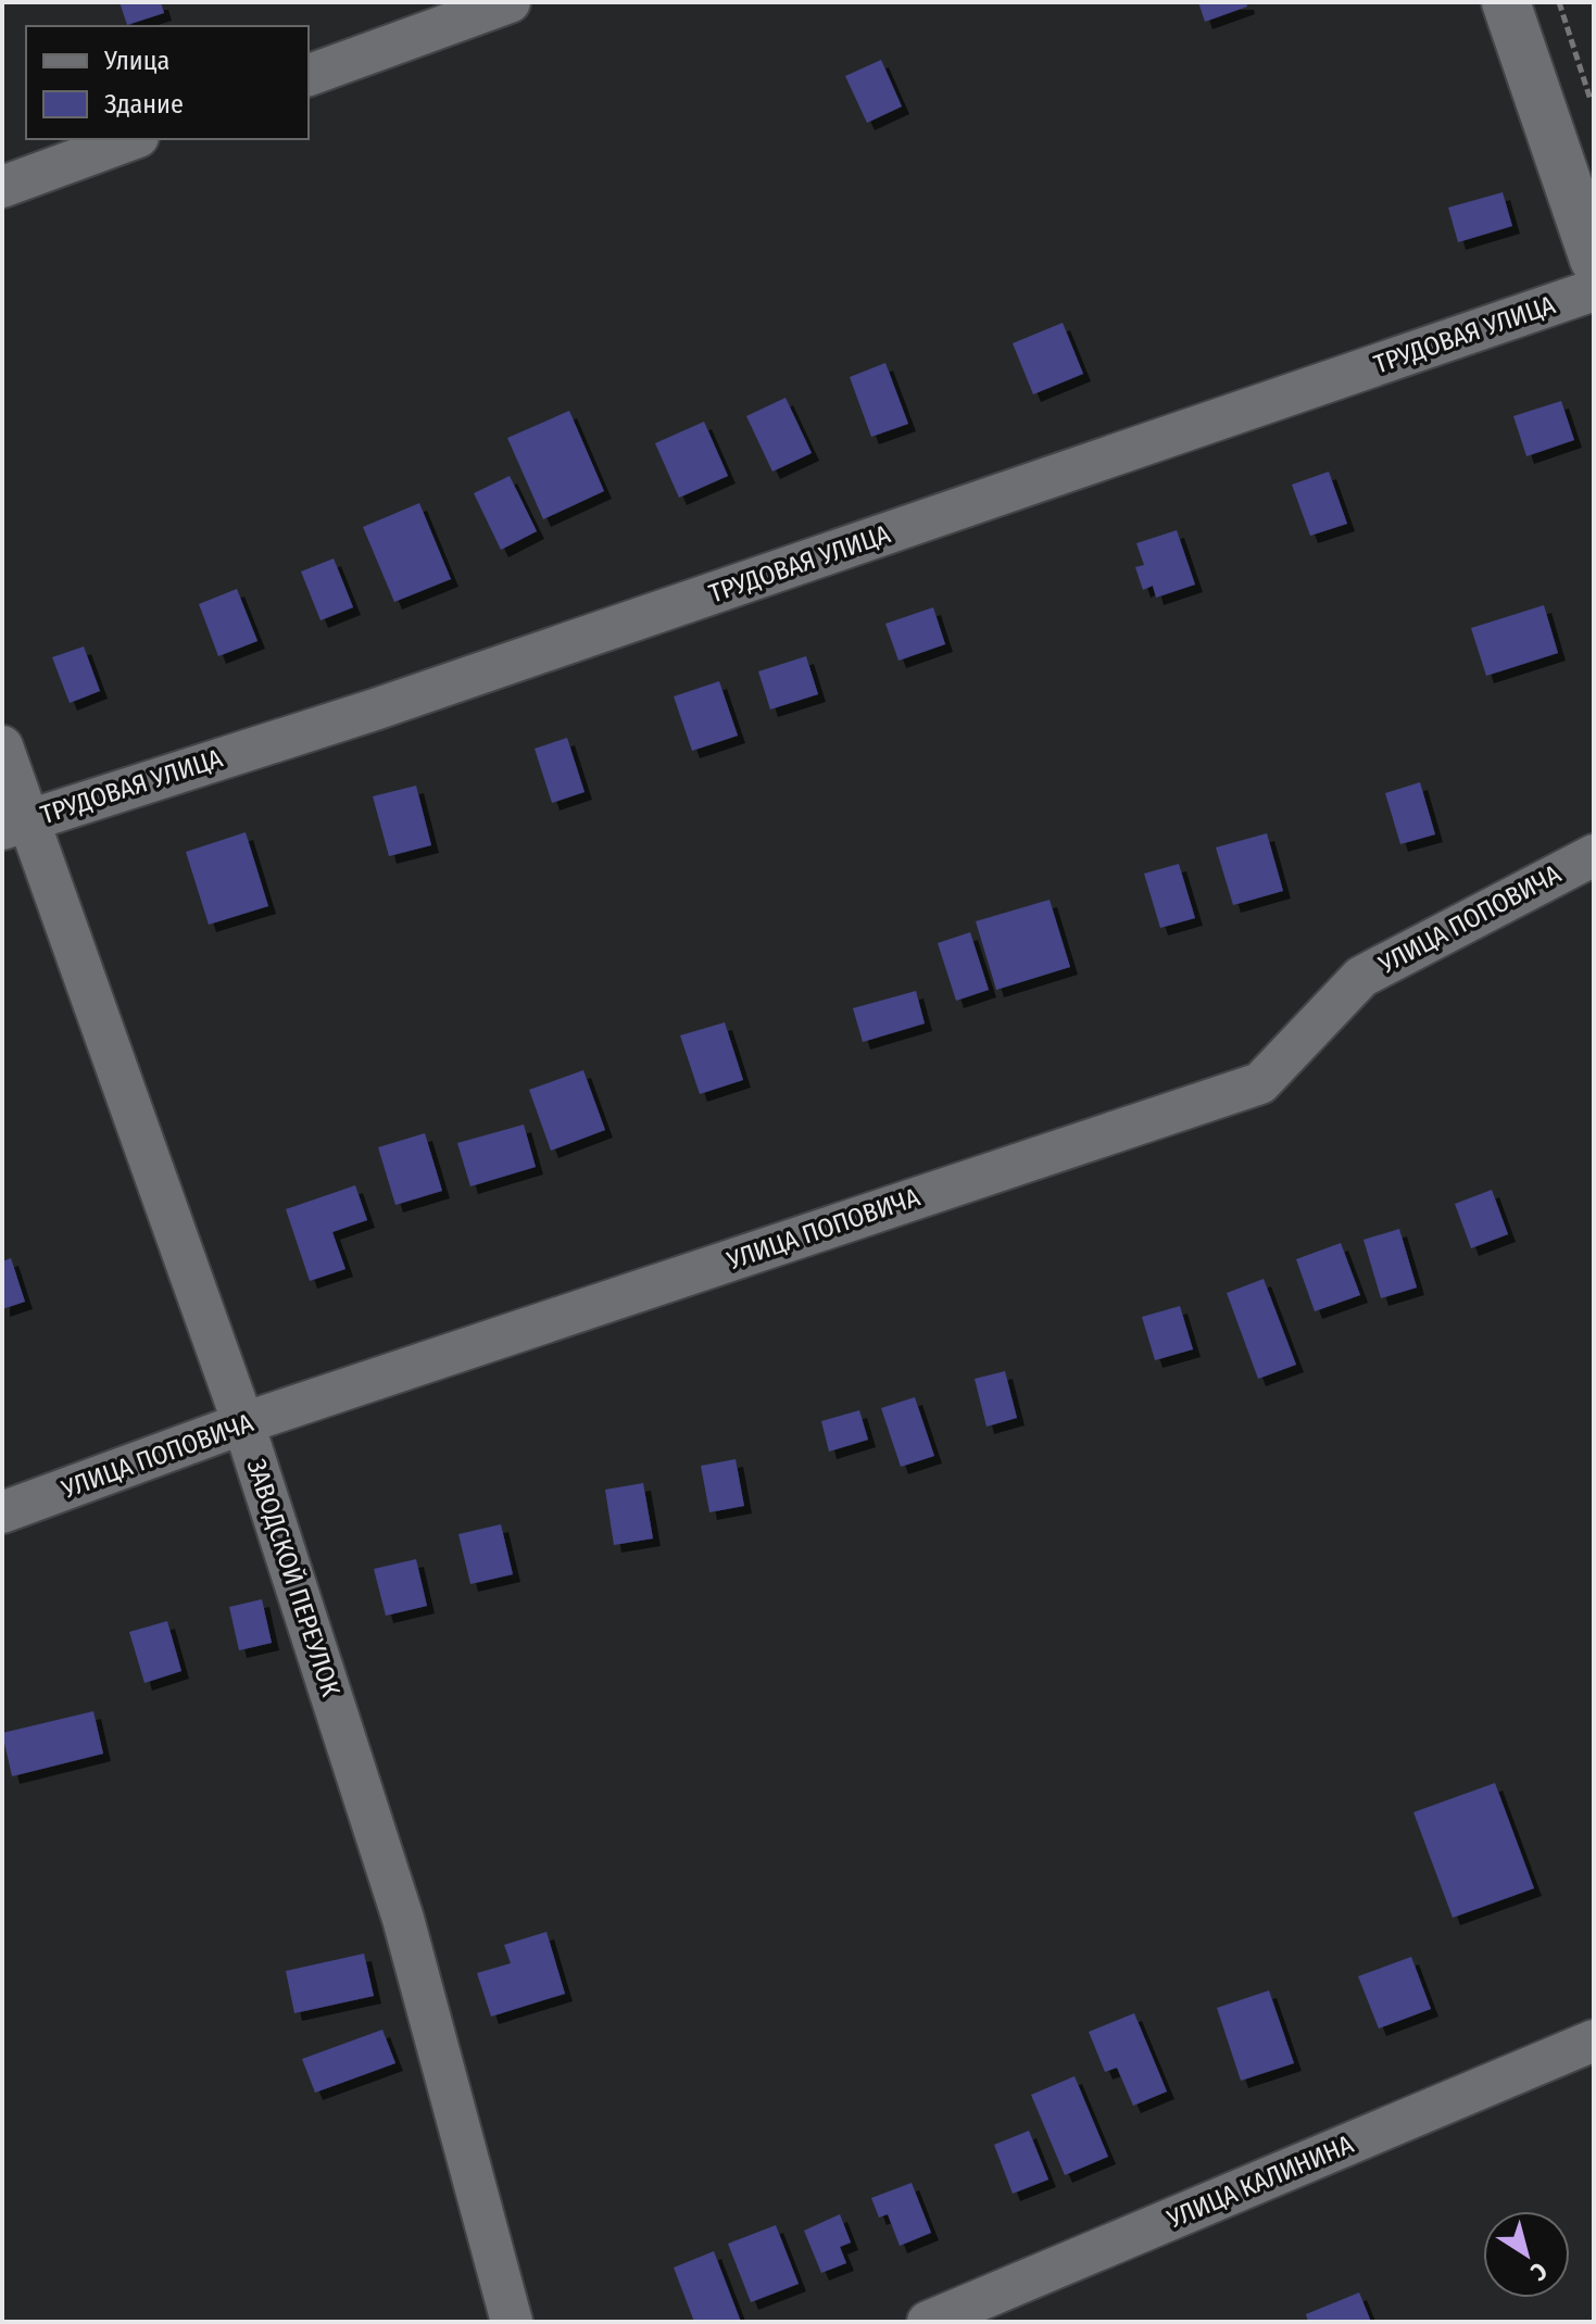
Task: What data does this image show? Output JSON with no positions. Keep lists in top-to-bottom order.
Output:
{
  "streets": {
    "street": [
      "ТРУДОВАЯ УЛИЦА",
      "УЛИЦА ПОПОВИЧА",
      "ЗАВОДСКОЙ ПЕРЕУЛОК",
      "УЛИЦА КАЛИНИНА"
    ]
  },
  "crossings": [
    ["ТРУДОВАЯ УЛИЦА", "ЗАВОДСКОЙ ПЕРЕУЛОК"],
    ["УЛИЦА ПОПОВИЧА", "ЗАВОДСКОЙ ПЕРЕУЛОК"]
  ],
  "legend": ["Улица", "Здание"],
  "north": "bottom right"
}
